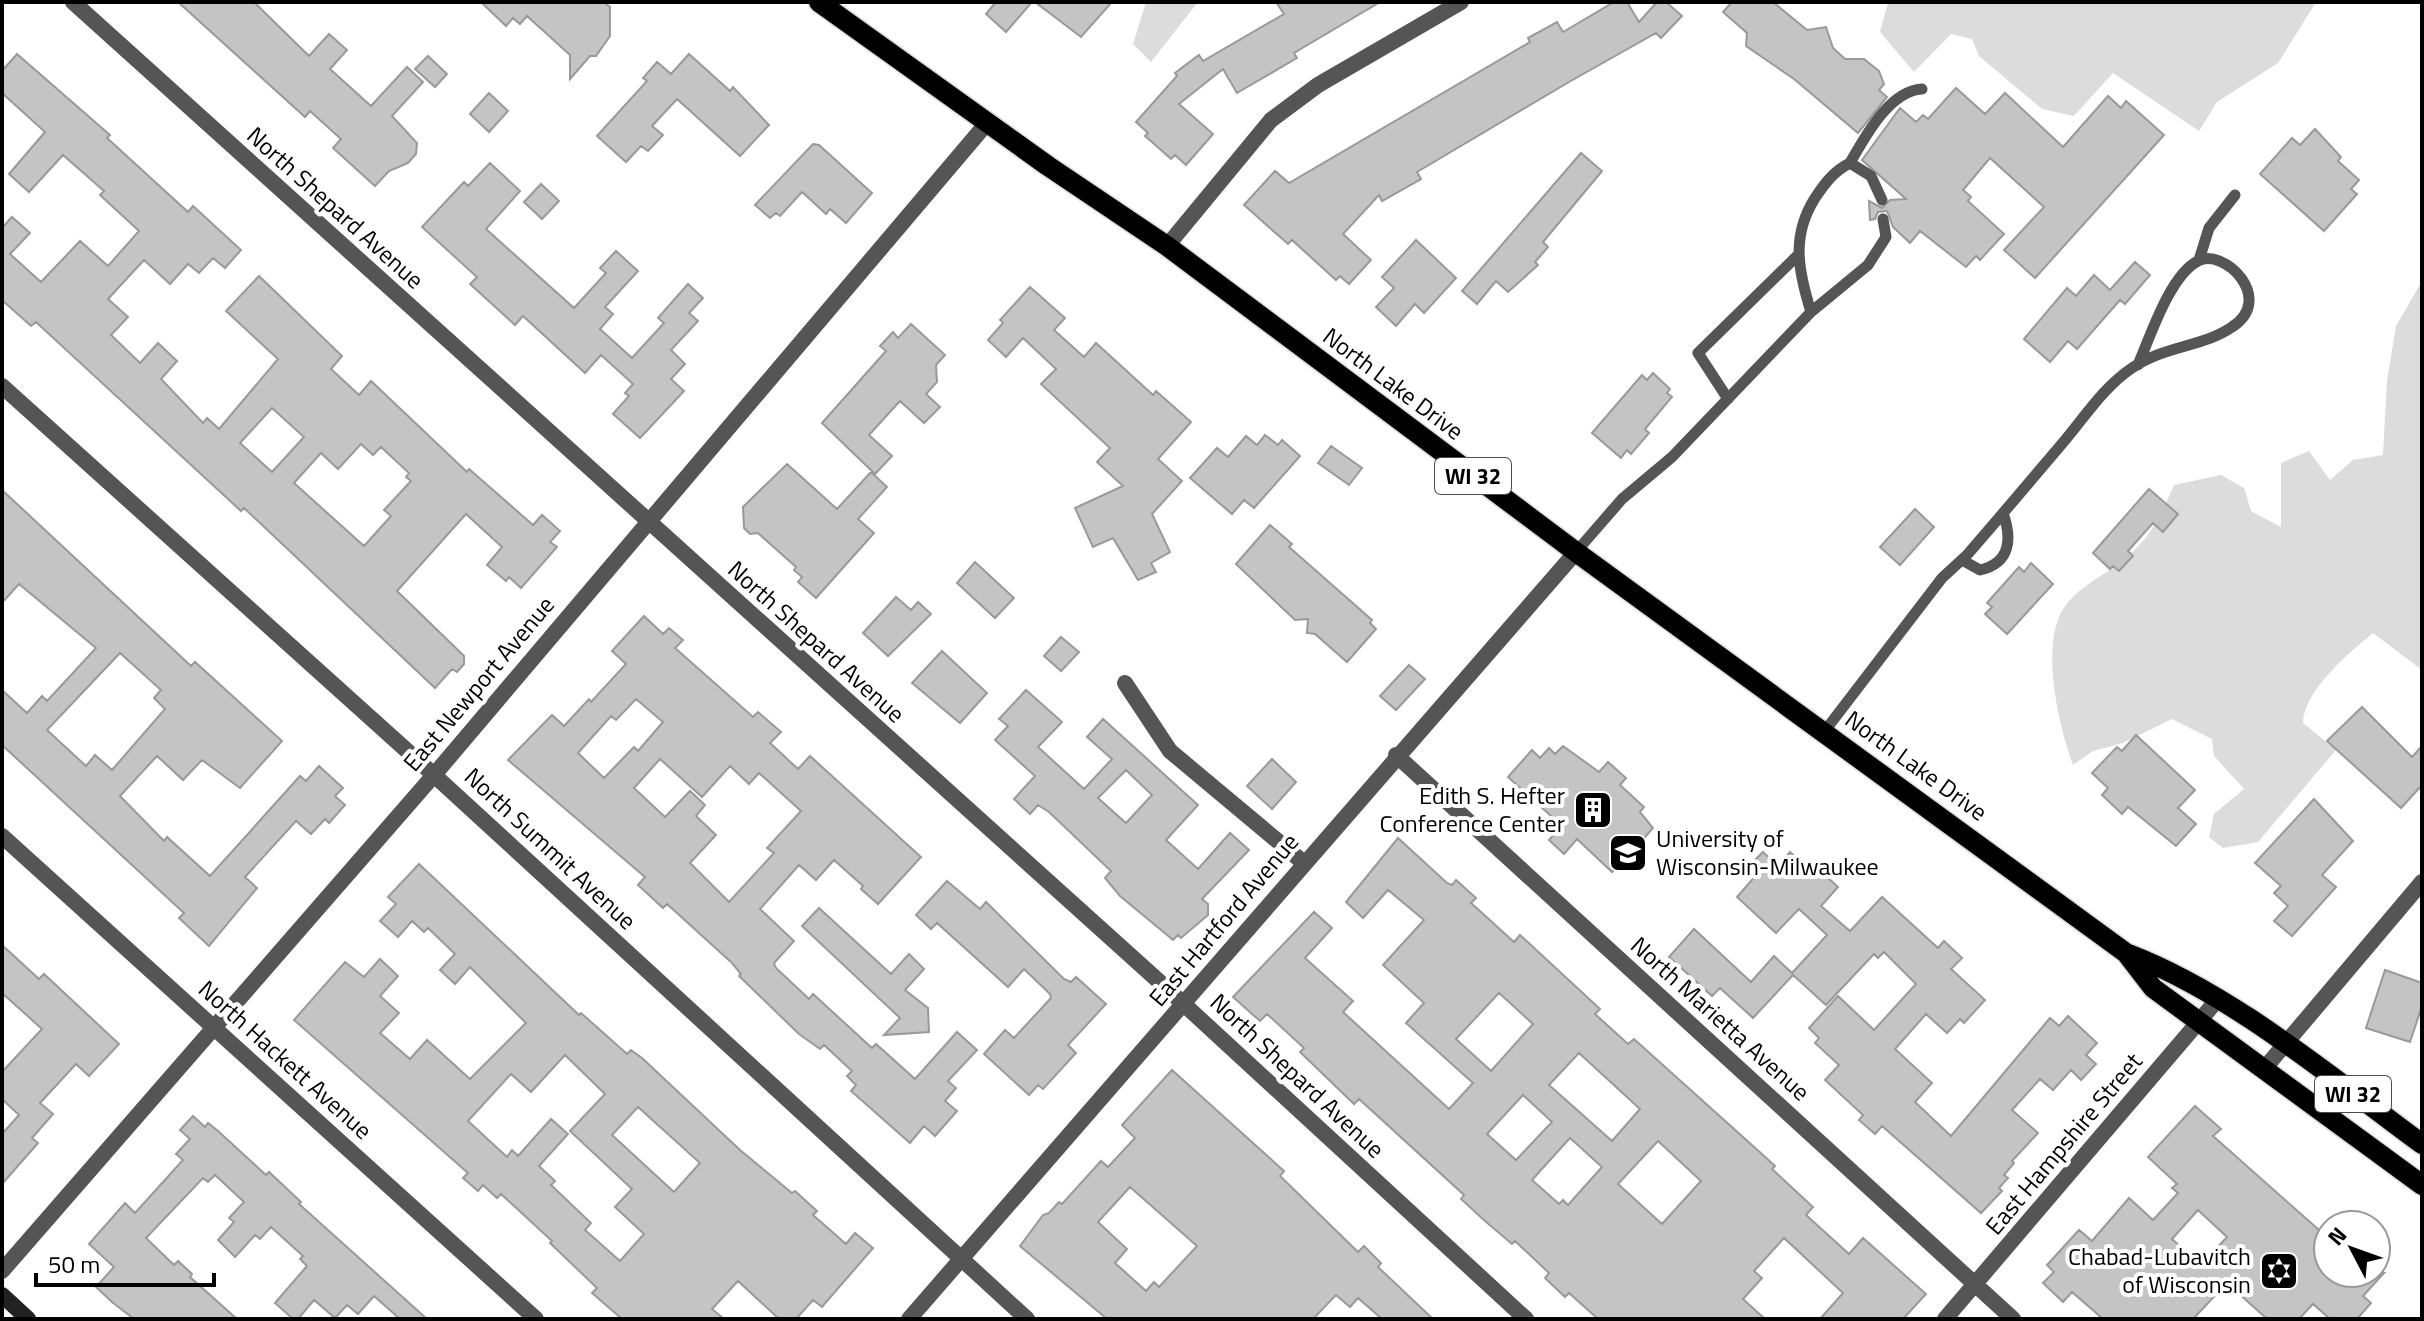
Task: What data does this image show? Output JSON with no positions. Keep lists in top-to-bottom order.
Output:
{
  "streets": {
    "main road": ["North Lake Drive", "WI 32"],
    "street": [
      "North Shepard Avenue",
      "East Newport Avenue",
      "North Summit Avenue",
      "East Hartford Avenue",
      "North Marietta Avenue",
      "North Hackett Avenue",
      "East Hampshire Street"
    ]
  },
  "crossings": [
    ["North Shepard Avenue", "East Newport Avenue"],
    ["North Shepard Avenue", "East Hartford Avenue"],
    ["North Lake Drive", "East Newport Avenue"],
    ["North Lake Drive", "East Hartford Avenue"],
    ["North Lake Drive", "East Hampshire Street"],
    ["East Newport Avenue", "North Summit Avenue"],
    ["East Newport Avenue", "North Hackett Avenue"],
    ["North Summit Avenue", "East Hartford Avenue"],
    ["East Hartford Avenue", "North Marietta Avenue"],
    ["North Marietta Avenue", "East Hampshire Street"]
  ],
  "places": {
    "building": ["Edith S. Hefter Conference Center"],
    "school or university": ["University of Wisconsin-Milwaukee"],
    "synagogue": ["Chabad-Lubavitch of Wisconsin"]
  },
  "scale_bar": "50 m",
  "north": "top left"
}
